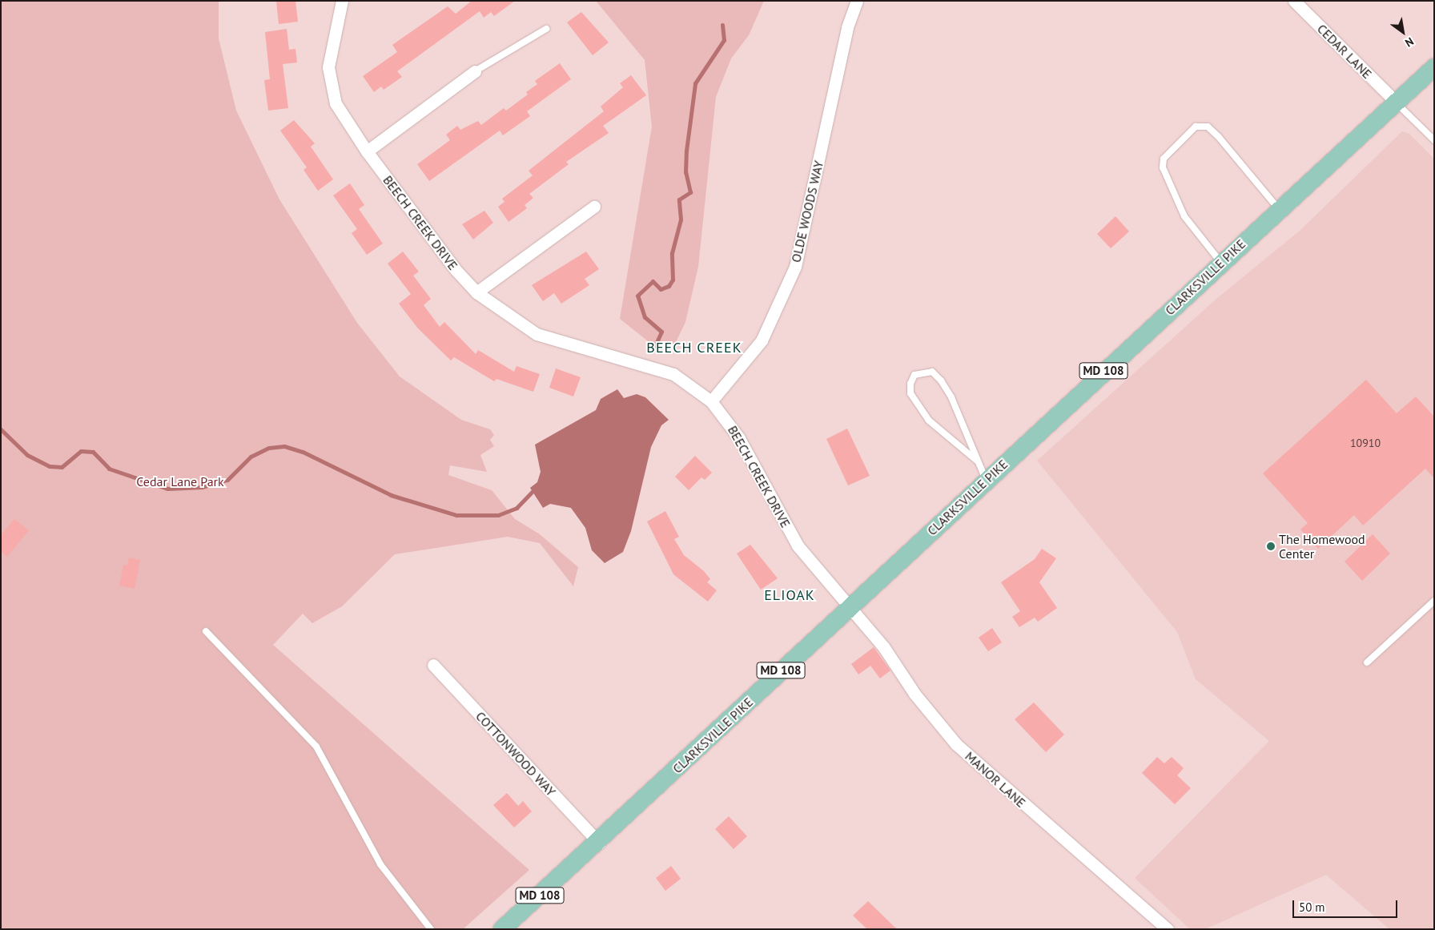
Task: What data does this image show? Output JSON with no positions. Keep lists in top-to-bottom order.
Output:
{
  "streets": {
    "main road": ["CLARKSVILLE PIKE", "MD 108"],
    "street": [
      "CEDAR LANE",
      "OLDE WOODS WAY",
      "BEECH CREEK DRIVE",
      "COTTONWOOD WAY",
      "MANOR LANE"
    ]
  },
  "crossings": [
    ["CEDAR LANE", "CLARKSVILLE PIKE"],
    ["OLDE WOODS WAY", "BEECH CREEK DRIVE"],
    ["BEECH CREEK DRIVE", "CLARKSVILLE PIKE"],
    ["BEECH CREEK DRIVE", "MANOR LANE"],
    ["CLARKSVILLE PIKE", "COTTONWOOD WAY"],
    ["CLARKSVILLE PIKE", "MANOR LANE"]
  ],
  "districts": ["BEECH CREEK", "ELIOAK"],
  "parks": ["Cedar Lane Park"],
  "places": ["The Homewood Center"],
  "house_numbers": ["10910"],
  "scale_bar": "50 m",
  "north": "bottom right"
}
